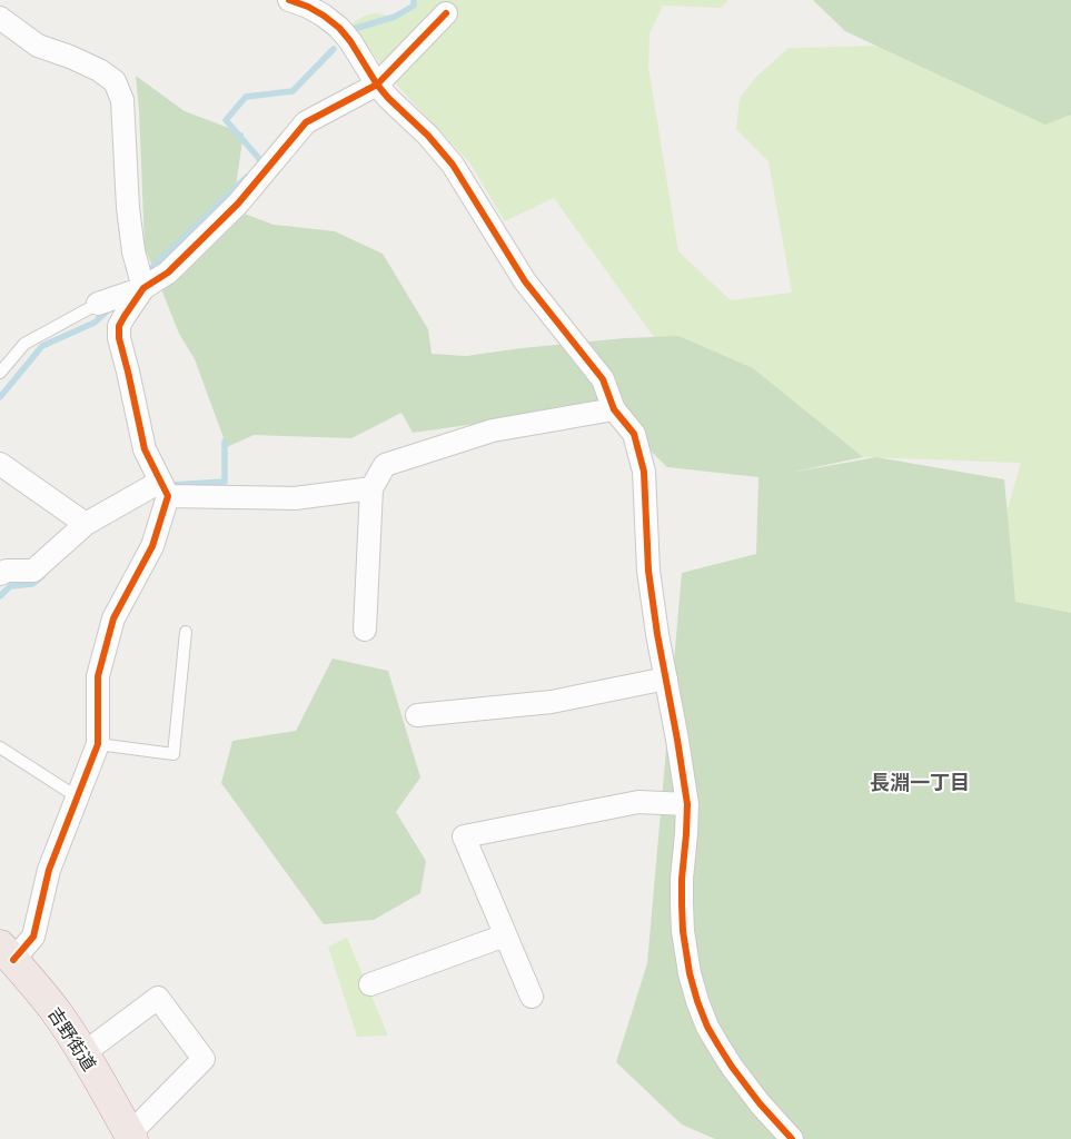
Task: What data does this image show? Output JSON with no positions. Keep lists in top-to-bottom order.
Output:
{
  "streets": {
    "highway": ["吉野街道"]
  },
  "districts": ["長淵一丁目"]
}
